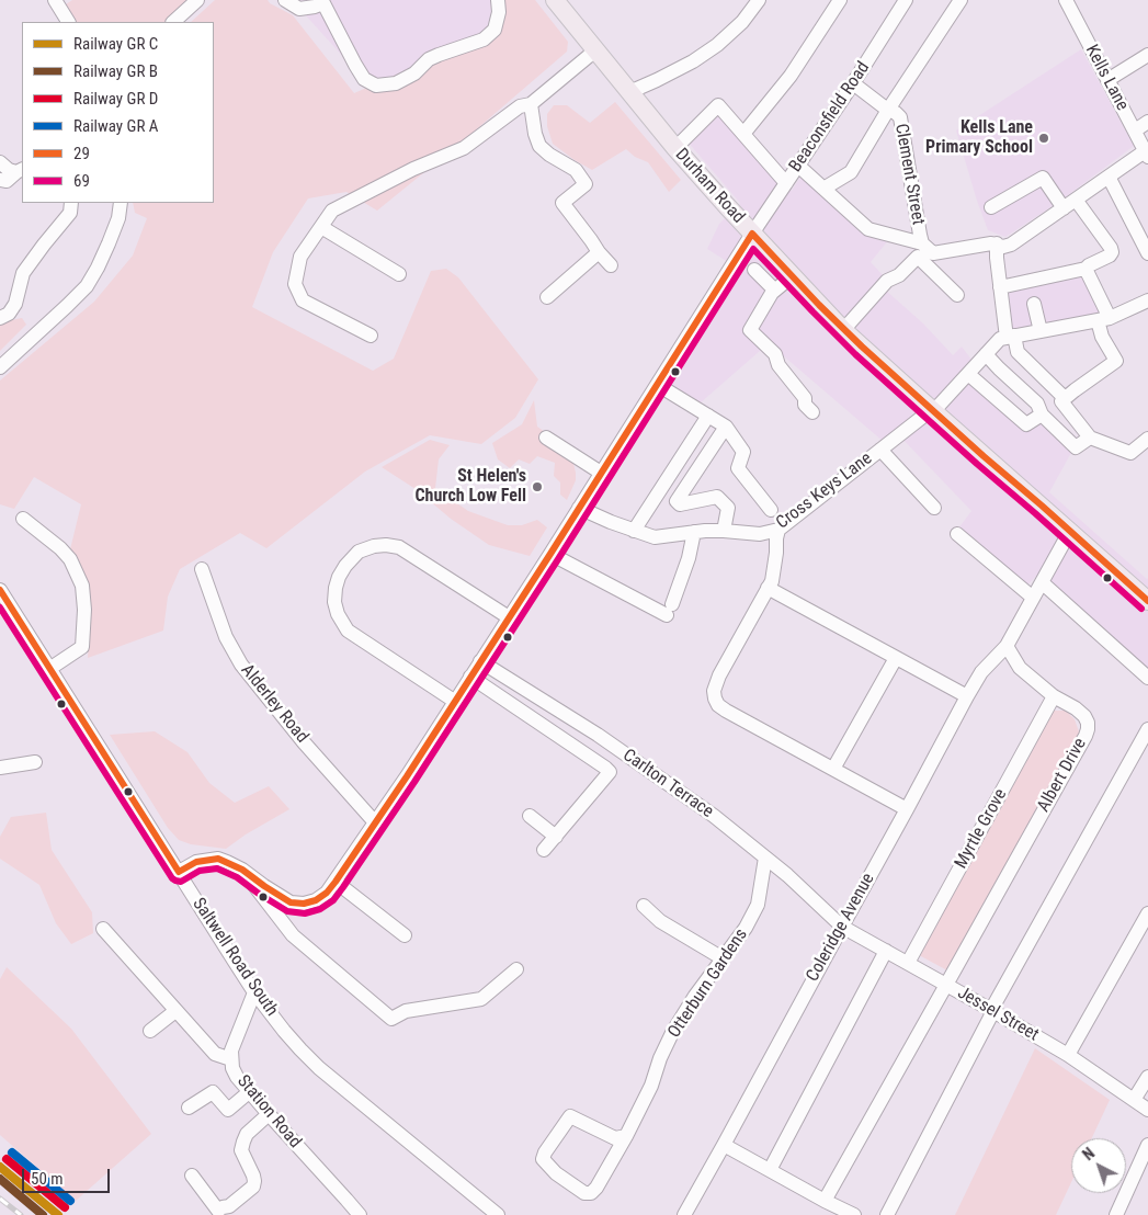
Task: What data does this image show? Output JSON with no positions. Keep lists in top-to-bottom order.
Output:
{
  "streets": {
    "main road": ["Durham Road"],
    "street": [
      "Kells Lane",
      "Beaconsfield Road",
      "Clement Street",
      "Cross Keys Lane",
      "Alderley Road",
      "Albert Drive",
      "Carlton Terrace",
      "Myrtle Grove",
      "Coleridge Avenue",
      "Saltwell Road South",
      "Otterburn Gardens",
      "Jessel Street",
      "Station Road"
    ]
  },
  "crossings": [
    ["Beaconsfield Road", "Clement Street"],
    ["Beaconsfield Road", "Durham Road"],
    ["Beaconsfield Road", "Cross Keys Lane"],
    ["Beaconsfield Road", "Alderley Road"],
    ["Beaconsfield Road", "Carlton Terrace"],
    ["Beaconsfield Road", "Saltwell Road South"],
    ["Durham Road", "Cross Keys Lane"],
    ["Albert Drive", "Myrtle Grove"],
    ["Albert Drive", "Coleridge Avenue"],
    ["Albert Drive", "Jessel Street"],
    ["Carlton Terrace", "Coleridge Avenue"],
    ["Carlton Terrace", "Otterburn Gardens"],
    ["Carlton Terrace", "Jessel Street"],
    ["Myrtle Grove", "Jessel Street"],
    ["Coleridge Avenue", "Jessel Street"]
  ],
  "places": ["Kells Lane Primary School", "St Helen's Church Low Fell"],
  "lines": ["transit line 29", "transit line 69"],
  "legend": [
    "Railway GR C",
    "Railway GR B",
    "Railway GR D",
    "Railway GR A",
    "29",
    "69"
  ],
  "scale_bar": "50 m",
  "north": "top left"
}
